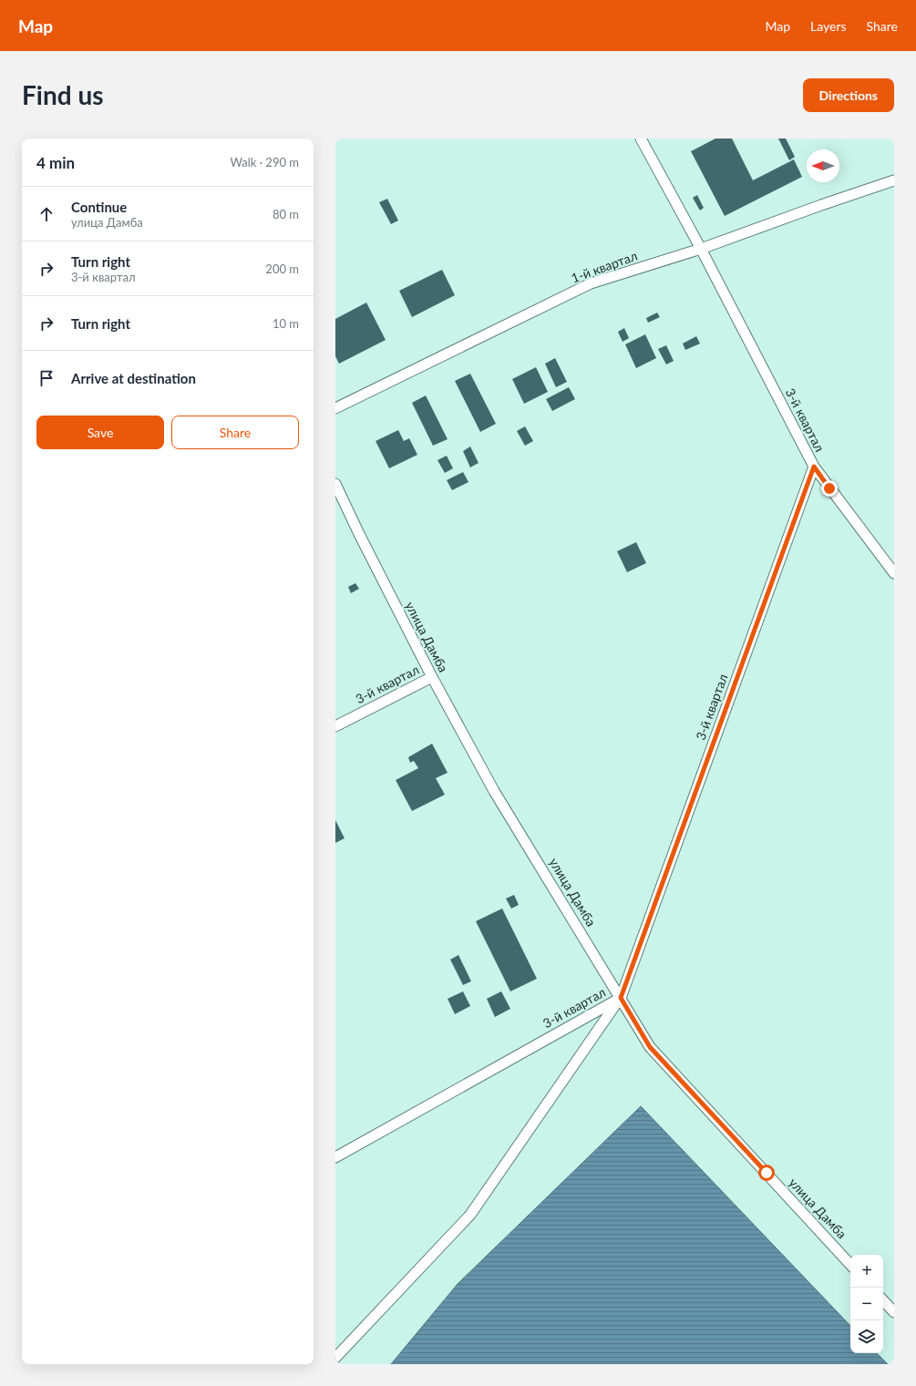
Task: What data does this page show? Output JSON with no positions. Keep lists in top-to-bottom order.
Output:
{
  "streets": {
    "lane": ["1-й квартал", "3-й квартал", "улица Дамба"]
  },
  "crossings": [
    ["1-й квартал", "3-й квартал"],
    ["3-й квартал", "улица Дамба"]
  ],
  "north": "left",
  "page": {
    "header": "Map",
    "nav": ["Map", "Layers", "Share"],
    "buttons": [
      "Directions",
      ["Save", "Share"]
    ],
    "title": "Find us",
    "heading": ["4 min", "Walk · 290 m"],
    "list": [
      ["Continue", "улица Дамба", "80 m"],
      ["Turn right", "3-й квартал", "200 m"],
      ["Turn right", "10 m"],
      "Arrive at destination"
    ],
    "map_buttons": ["+", "−"]
  }
}
